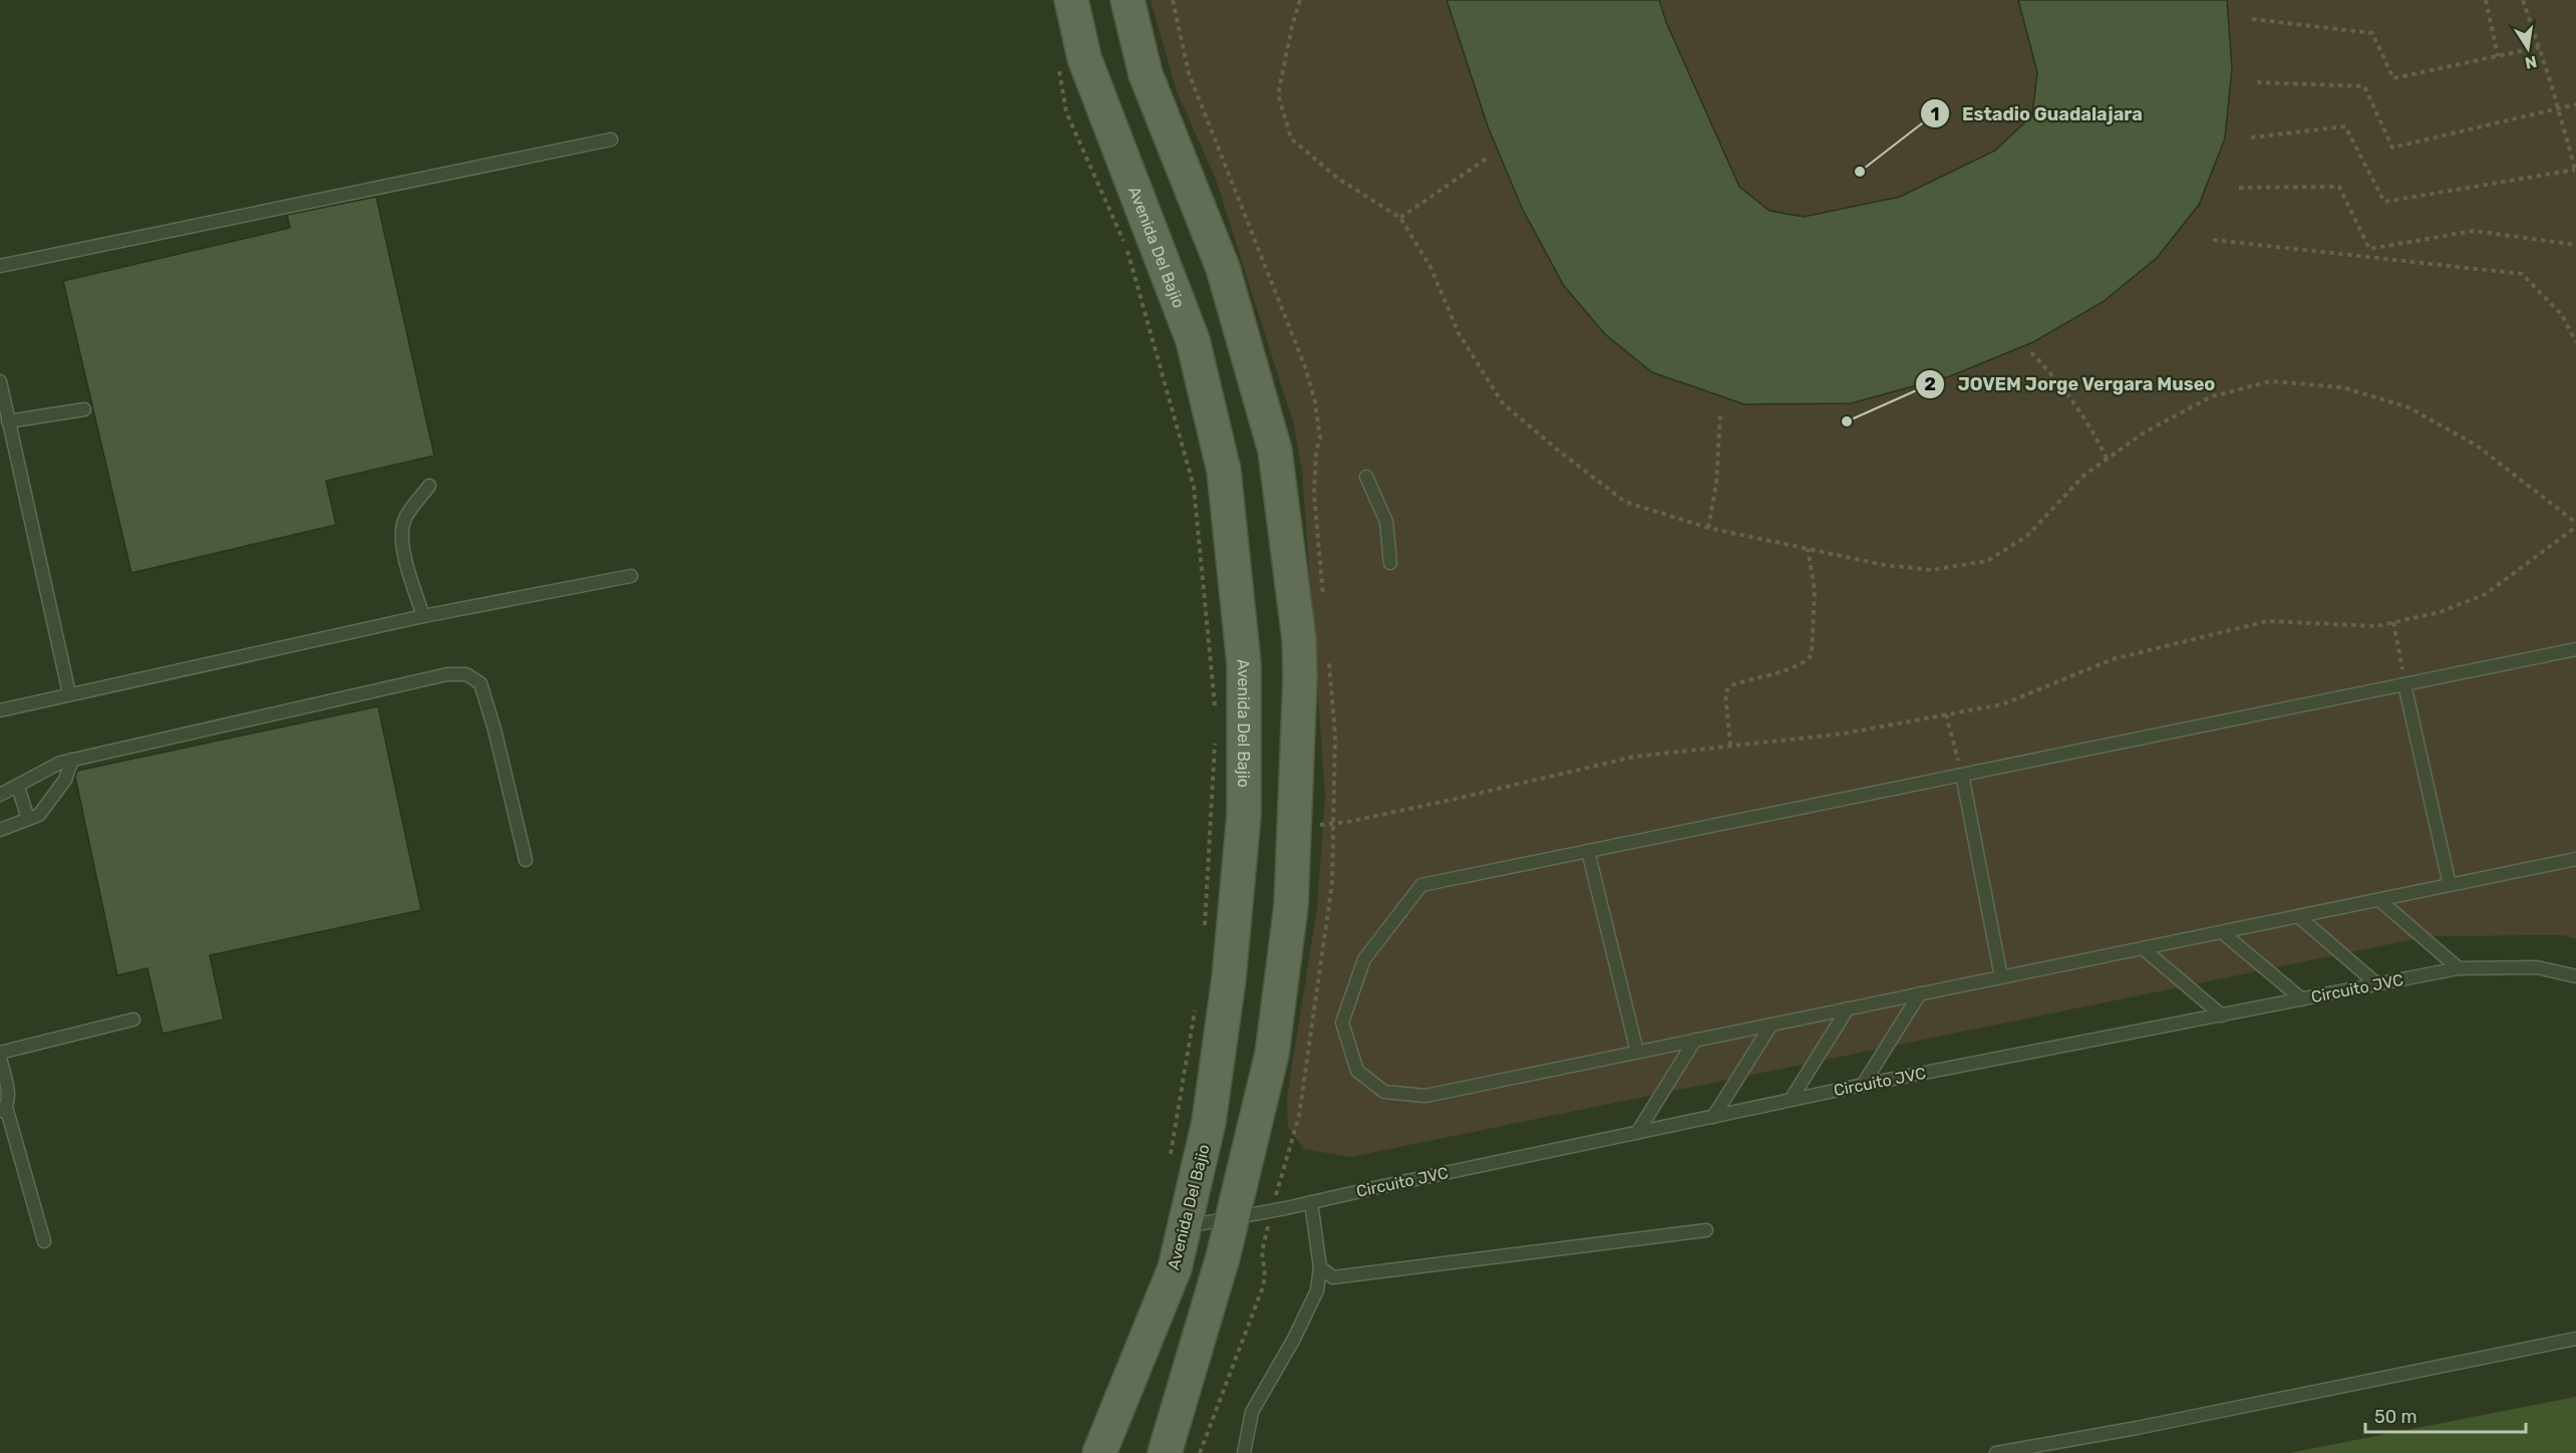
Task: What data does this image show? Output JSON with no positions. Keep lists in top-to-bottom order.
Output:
{
  "streets": {
    "main road": ["Avenida Del Bajio"],
    "lane": ["Circuito JVC"]
  },
  "crossings": [
    ["Avenida Del Bajio", "Circuito JVC"]
  ],
  "places": ["Estadio Guadalajara", "JOVEM Jorge Vergara Museo"],
  "scale_bar": "50 m",
  "north": "bottom"
}
